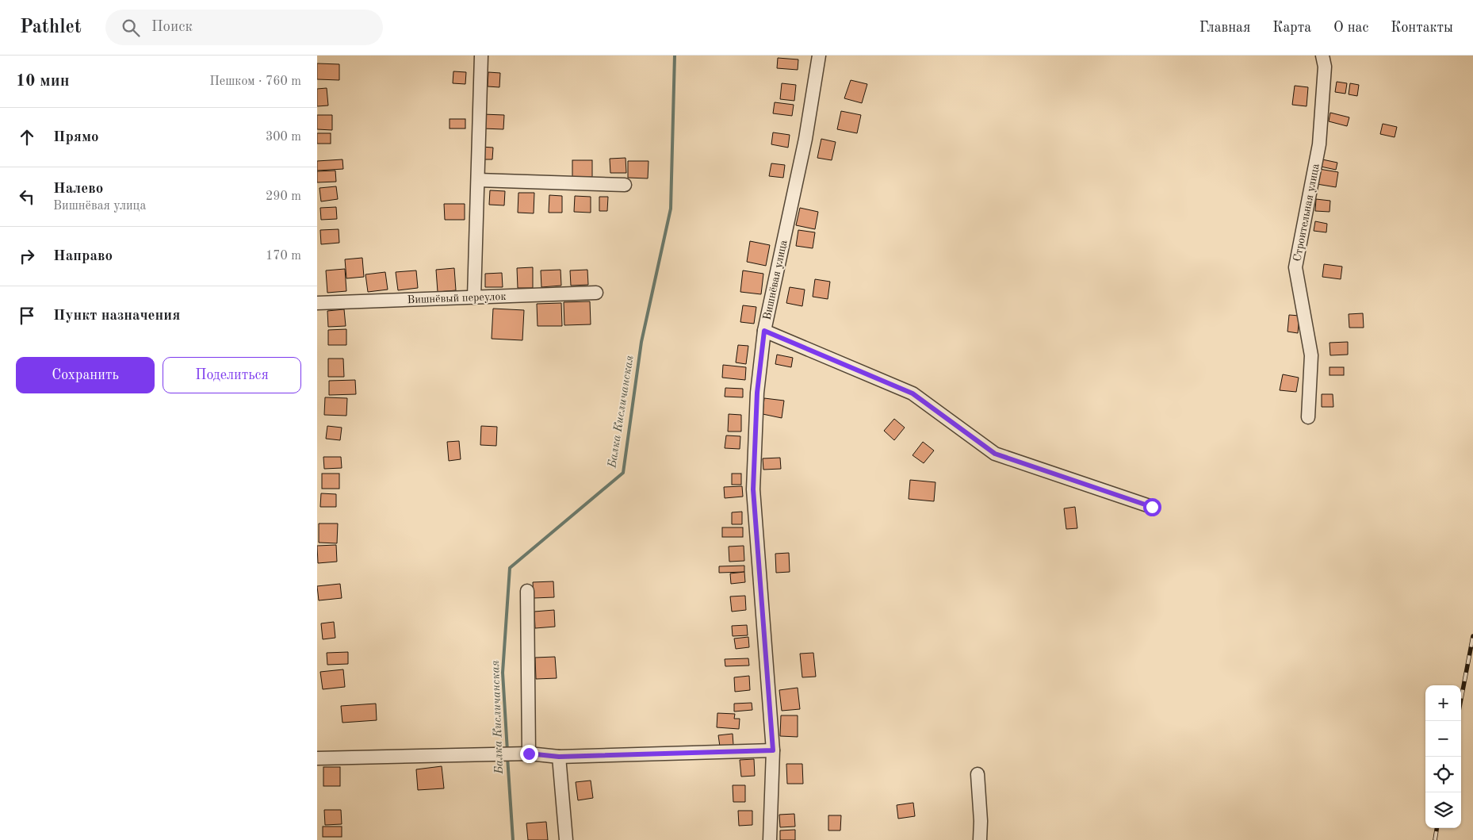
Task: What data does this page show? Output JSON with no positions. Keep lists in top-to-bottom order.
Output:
{
  "streets": {
    "street": ["Строительная улица", "Вишнёвая улица", "Вишнёвый переулок"]
  },
  "water": ["Балка Кисличанская"],
  "page": {
    "header": "Pathlet",
    "search": "Поиск",
    "nav": [
      "Главная",
      "Карта",
      "О нас",
      "Контакты"
    ],
    "heading": ["10 мин", "Пешком · 760 m"],
    "list": [
      ["Прямо", "300 m"],
      ["Налево", "Вишнёвая улица", "290 m"],
      ["Направо", "170 m"],
      "Пункт назначения"
    ],
    "buttons": ["Сохранить", "Поделиться"],
    "map_buttons": ["+", "−"]
  }
}
